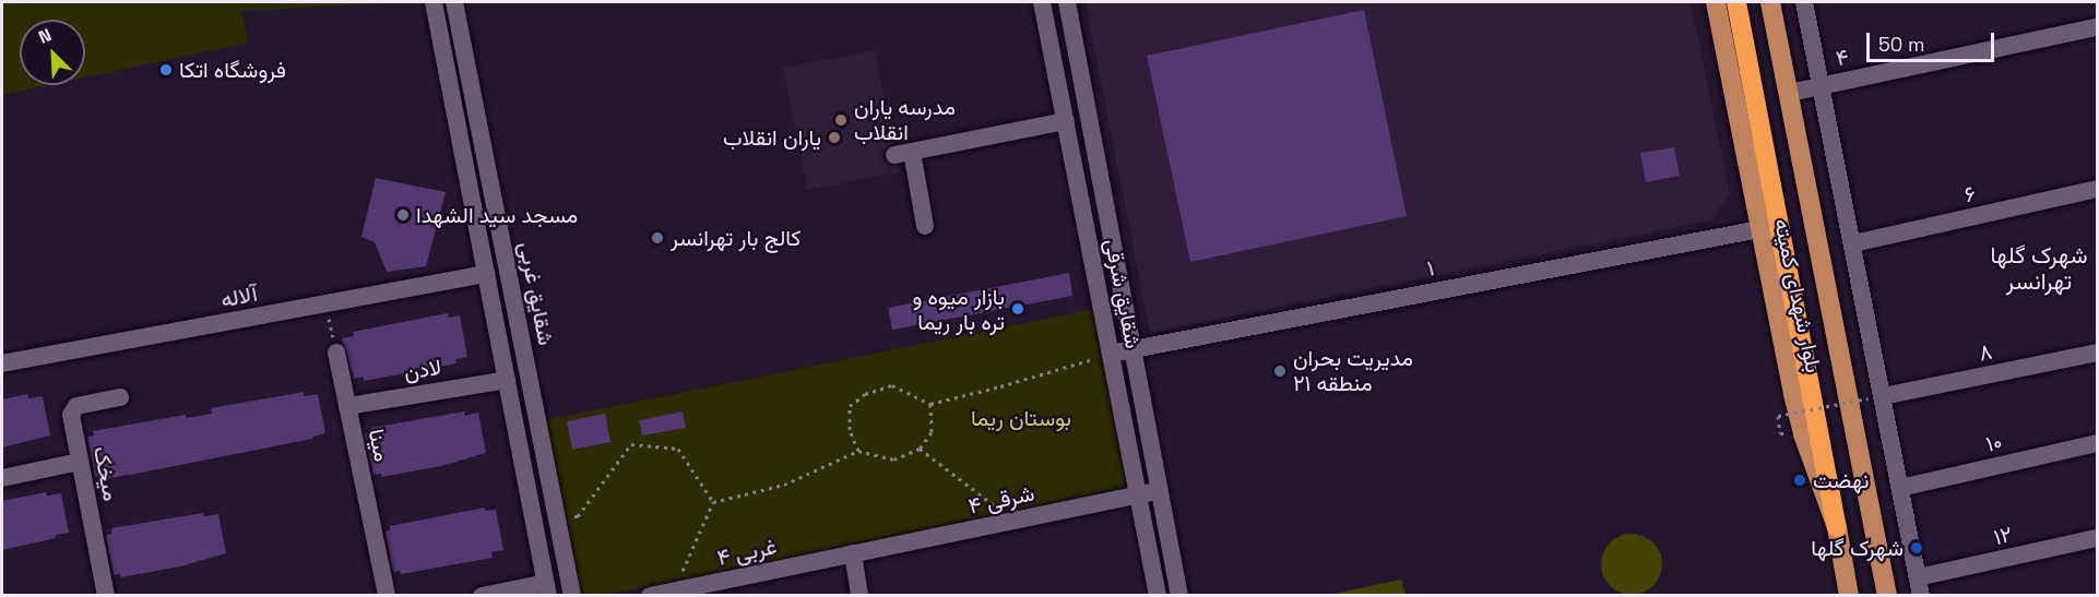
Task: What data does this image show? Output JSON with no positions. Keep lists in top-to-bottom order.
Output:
{
  "streets": {
    "main road": ["بلوار شهدای کمیته"],
    "street": [
      "۴",
      "۶",
      "۱",
      "شقایق غربی",
      "شقایق شرقی",
      "آلاله",
      "۸",
      "لادن",
      "۱۰",
      "مینا",
      "میخک",
      "۴ شرقی",
      "۱۲",
      "۴ غربی"
    ]
  },
  "crossings": [
    ["۴", "بلوار شهدای کمیته"],
    ["۱", "شقایق شرقی"],
    ["۱", "بلوار شهدای کمیته"],
    ["شقایق شرقی", "۴ شرقی"],
    ["لادن", "مینا"],
    ["۴ شرقی", "۴ غربی"]
  ],
  "districts": ["شهرک گلها تهرانسر"],
  "parks": ["بوستان ریما"],
  "places": [
    "فروشگاه اتکا",
    "مدرسه یاران انقلاب",
    "یاران انقلاب",
    "مسجد سید الشهدا",
    "کالج بار تهرانسر",
    "بازار میوه و تره بار ریما",
    "مدیریت بحران منطقه ۲۱",
    "نهضت",
    "شهرک گلها"
  ],
  "scale_bar": "50 m",
  "north": "top left"
}
